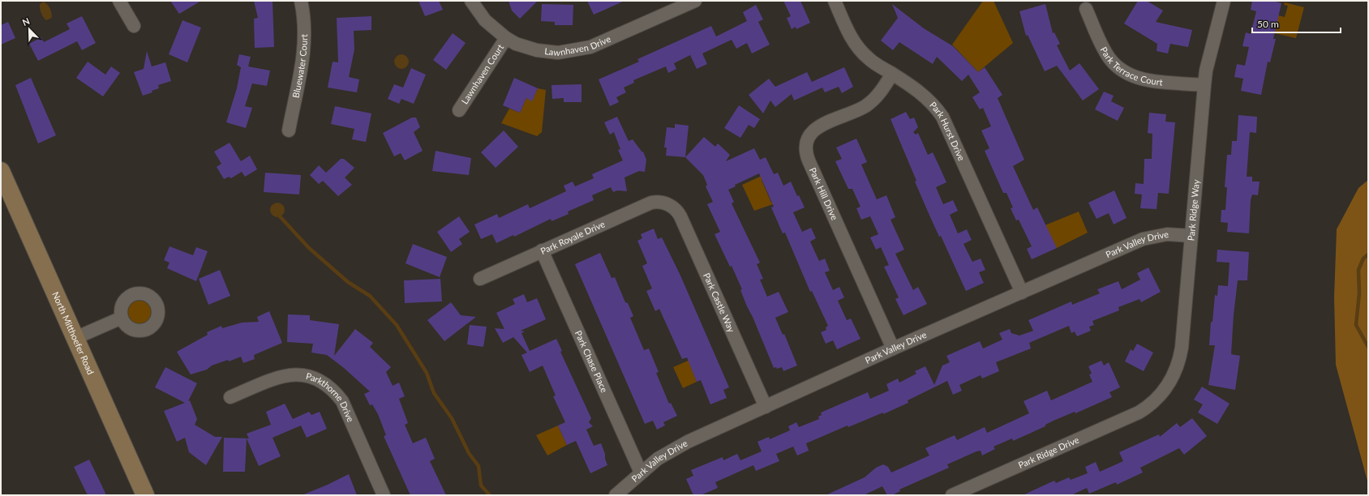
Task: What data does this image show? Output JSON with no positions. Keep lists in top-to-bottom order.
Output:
{
  "streets": {
    "main road": ["North Mitthoefer Road"],
    "street": [
      "Lawnhaven Drive",
      "Park Terrace Court",
      "Bluewater Court",
      "Lawnhaven Court",
      "Park Hurst Drive",
      "Park Hill Drive",
      "Park Ridge Way",
      "Park Royale Drive",
      "Park Valley Drive",
      "Park Castle Way",
      "Park Chase Place",
      "Parkthorne Drive",
      "Park Ridge Drive"
    ]
  },
  "crossings": [
    ["Lawnhaven Drive", "Lawnhaven Court"],
    ["Park Terrace Court", "Park Ridge Way"],
    ["Park Hurst Drive", "Park Hill Drive"],
    ["Park Hurst Drive", "Park Valley Drive"],
    ["Park Hill Drive", "Park Valley Drive"],
    ["Park Ridge Way", "Park Valley Drive"],
    ["Park Ridge Way", "Park Ridge Drive"],
    ["Park Royale Drive", "Park Castle Way"],
    ["Park Royale Drive", "Park Chase Place"],
    ["Park Valley Drive", "Park Castle Way"],
    ["Park Valley Drive", "Park Chase Place"]
  ],
  "scale_bar": "50 m",
  "north": "top left"
}
